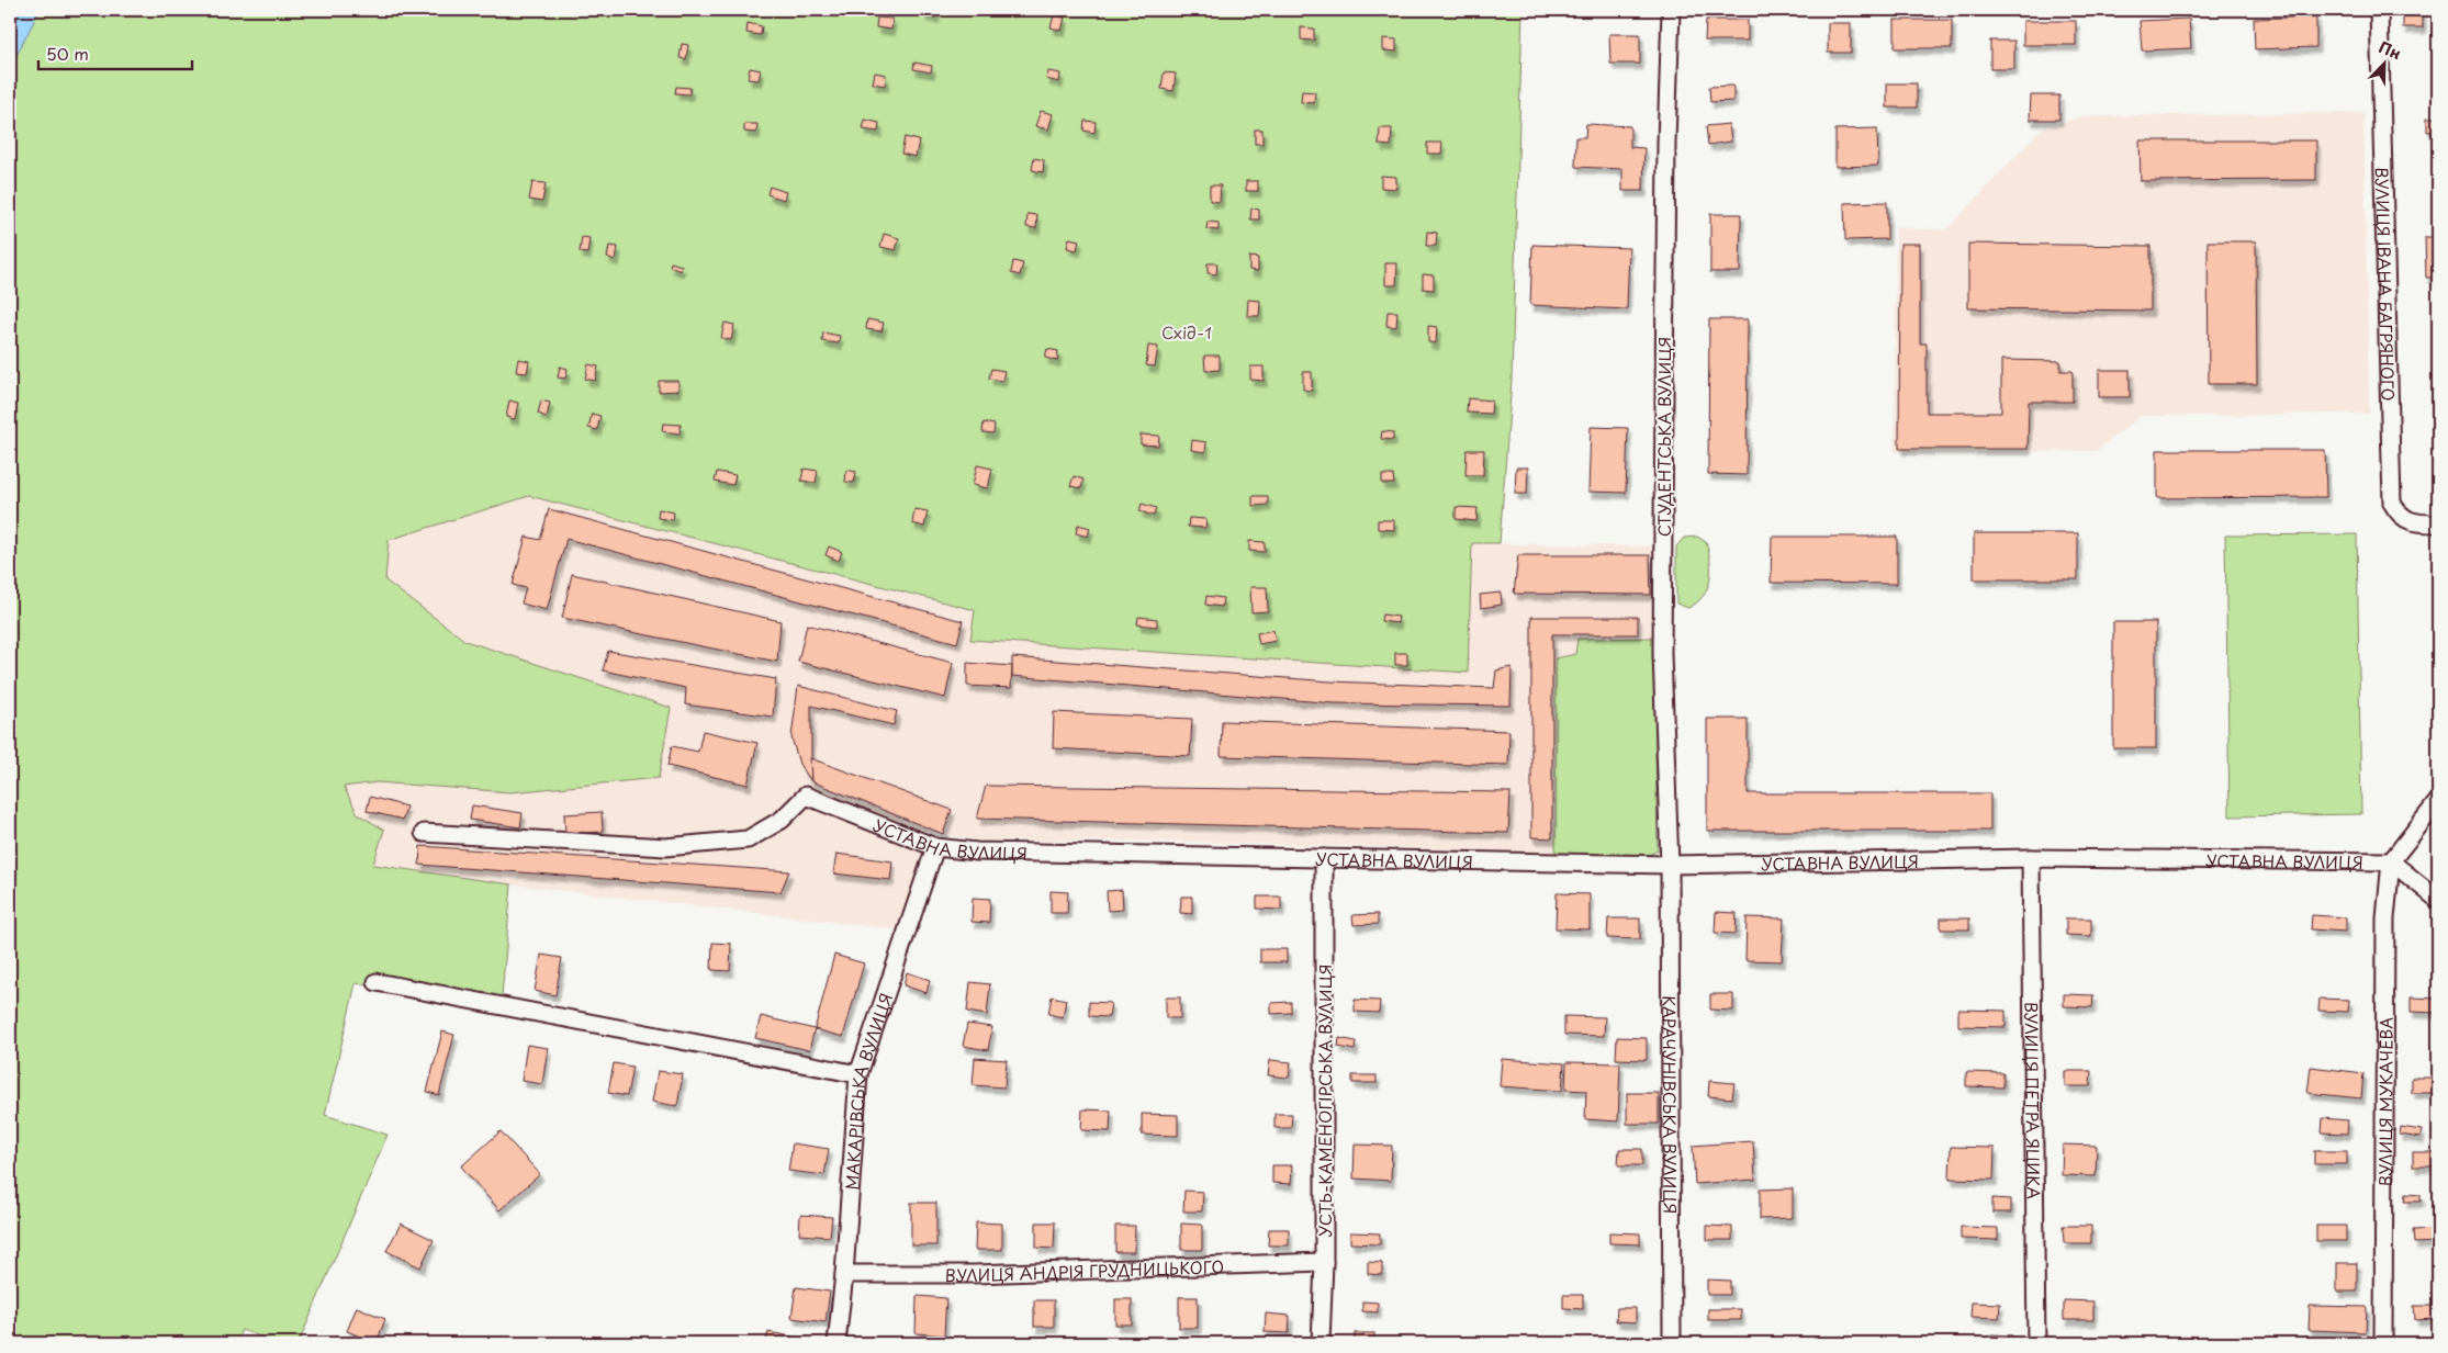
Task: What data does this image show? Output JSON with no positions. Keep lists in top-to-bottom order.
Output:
{
  "streets": {
    "street": [
      "ВУЛИЦЯ ІВАНА БАГРЯНОГО",
      "СТУДЕНТСЬКА ВУЛИЦЯ",
      "УСТАВНА ВУЛИЦЯ",
      "МАКАРІВСЬКА ВУЛИЦЯ",
      "УСТЬ-КАМЕНОГІРСЬКА ВУЛИЦЯ",
      "ВУЛИЦЯ ПЕТРА ЯЦИКА",
      "ВУЛИЦЯ МУКАЧЕВА",
      "КАРАЧУНІВСЬКА ВУЛИЦЯ",
      "ВУЛИЦЯ АНДРІЯ ГРУДНИЦЬКОГО"
    ]
  },
  "crossings": [
    ["СТУДЕНТСЬКА ВУЛИЦЯ", "УСТАВНА ВУЛИЦЯ"],
    ["СТУДЕНТСЬКА ВУЛИЦЯ", "КАРАЧУНІВСЬКА ВУЛИЦЯ"],
    ["УСТАВНА ВУЛИЦЯ", "МАКАРІВСЬКА ВУЛИЦЯ"],
    ["УСТАВНА ВУЛИЦЯ", "УСТЬ-КАМЕНОГІРСЬКА ВУЛИЦЯ"],
    ["УСТАВНА ВУЛИЦЯ", "ВУЛИЦЯ ПЕТРА ЯЦИКА"],
    ["УСТАВНА ВУЛИЦЯ", "ВУЛИЦЯ МУКАЧЕВА"],
    ["УСТАВНА ВУЛИЦЯ", "КАРАЧУНІВСЬКА ВУЛИЦЯ"],
    ["МАКАРІВСЬКА ВУЛИЦЯ", "ВУЛИЦЯ АНДРІЯ ГРУДНИЦЬКОГО"],
    ["УСТЬ-КАМЕНОГІРСЬКА ВУЛИЦЯ", "ВУЛИЦЯ АНДРІЯ ГРУДНИЦЬКОГО"]
  ],
  "parks": ["Схід-1"],
  "scale_bar": "50 m",
  "north": "top right"
}
